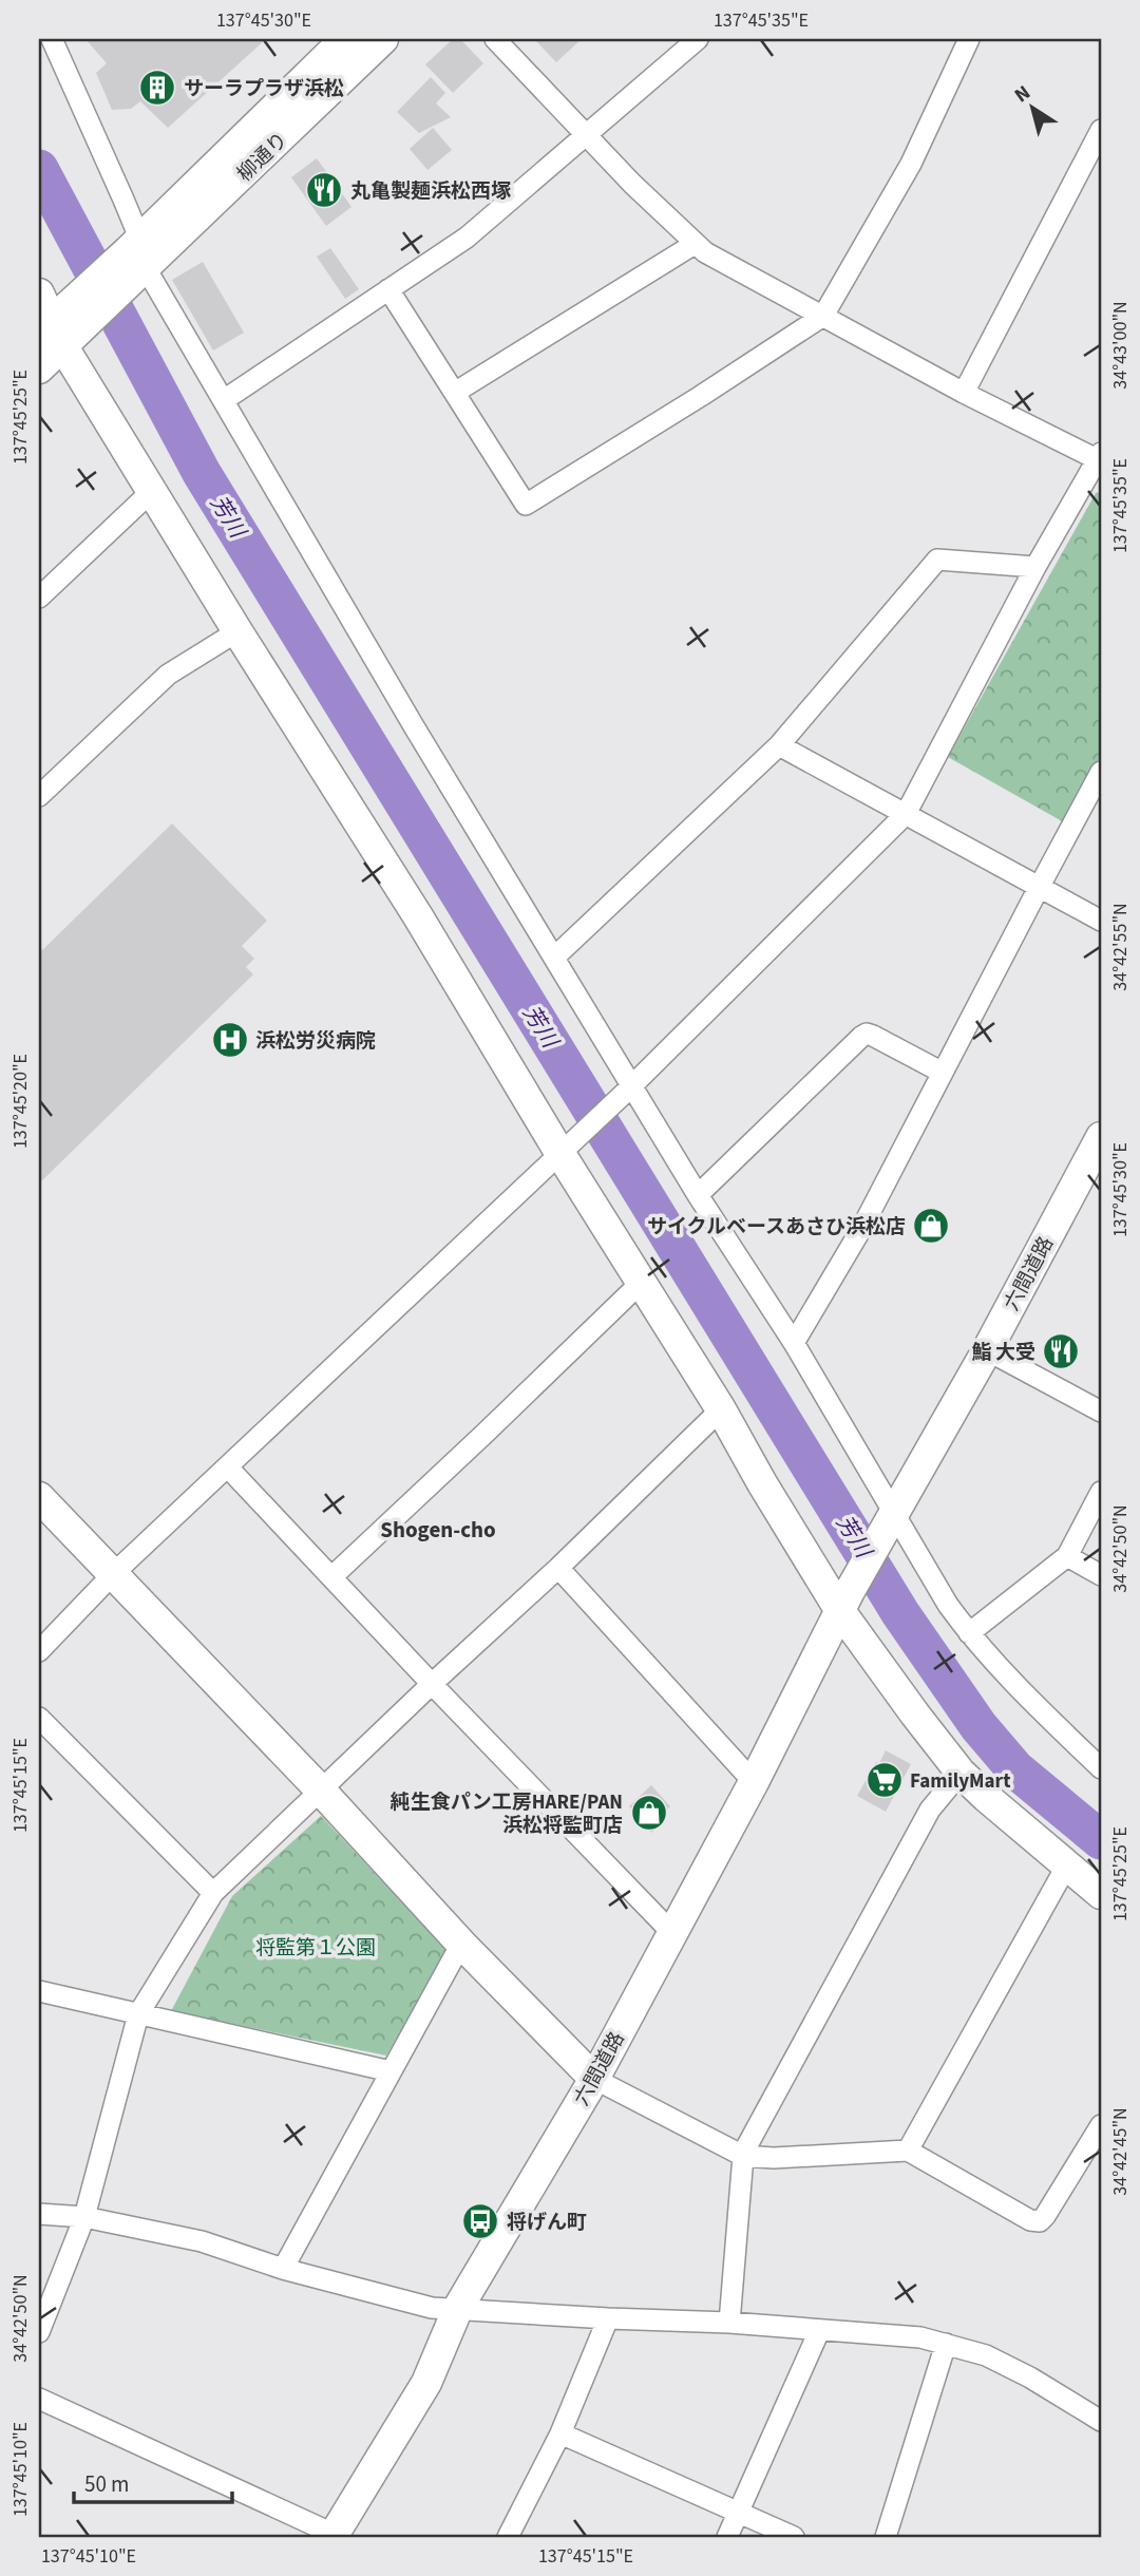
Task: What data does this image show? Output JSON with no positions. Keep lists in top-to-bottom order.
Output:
{
  "streets": {
    "street": ["柳通り", "六間道路"]
  },
  "districts": ["Shogen-cho"],
  "water": ["芳川"],
  "parks": ["将監第１公園"],
  "places": {
    "building": ["サーラプラザ浜松"],
    "restaurant": ["丸亀製麺浜松西塚", "鮨 大受"],
    "hospital": ["浜松労災病院"],
    "shop": ["サイクルベースあさひ浜松店", "純生食パン工房HARE/PAN 浜松将監町店"],
    "supermarket": ["FamilyMart"],
    "bus stop": ["将げん町"]
  },
  "scale_bar": "50 m",
  "north": "top left",
  "coordinates": [
    "137°45'30\"E",
    "137°45'35\"E",
    "34°43'00\"N",
    "137°45'25\"E",
    "34°42'55\"N",
    "137°45'20\"E",
    "34°42'50\"N",
    "137°45'15\"E",
    "34°42'45\"N",
    "137°45'10\"E"
  ]
}
